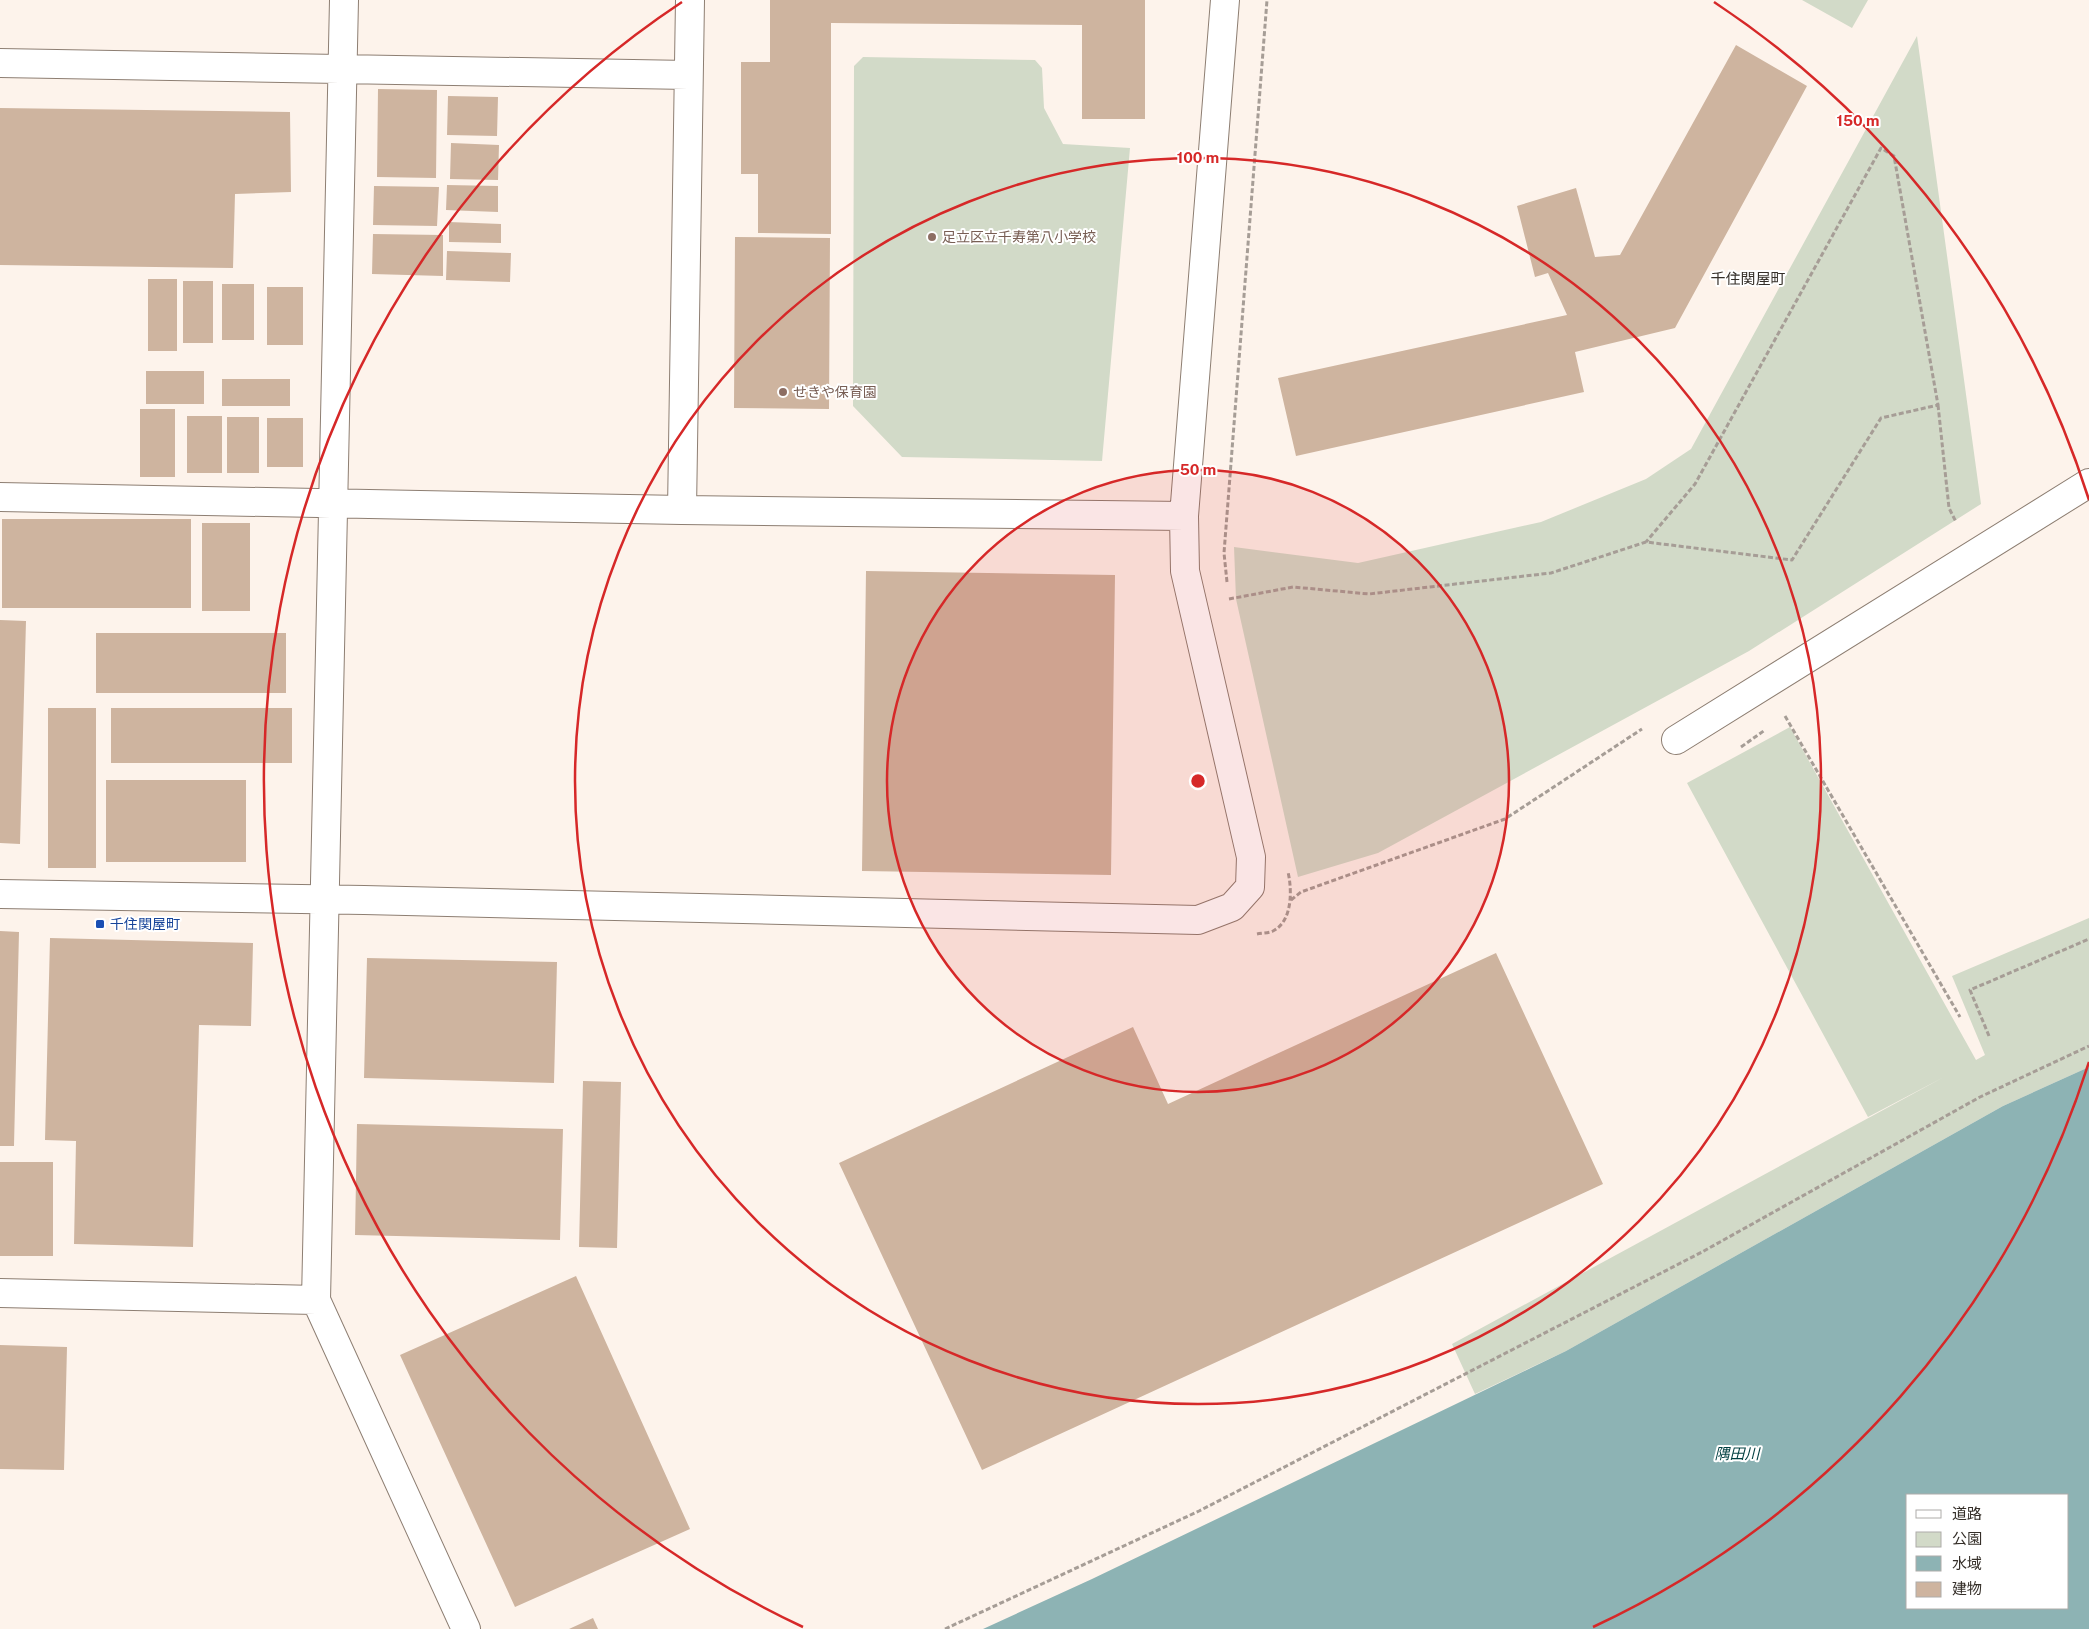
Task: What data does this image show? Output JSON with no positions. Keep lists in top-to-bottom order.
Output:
{
  "districts": ["千住関屋町"],
  "water": ["隅田川"],
  "places": {
    "other": ["足立区立千寿第八小学校", "せきや保育園"],
    "transit": ["千住関屋町"]
  },
  "legend": [
    "道路",
    "公園",
    "水域",
    "建物"
  ],
  "rings": ["150 m", "100 m", "50 m"]
}
